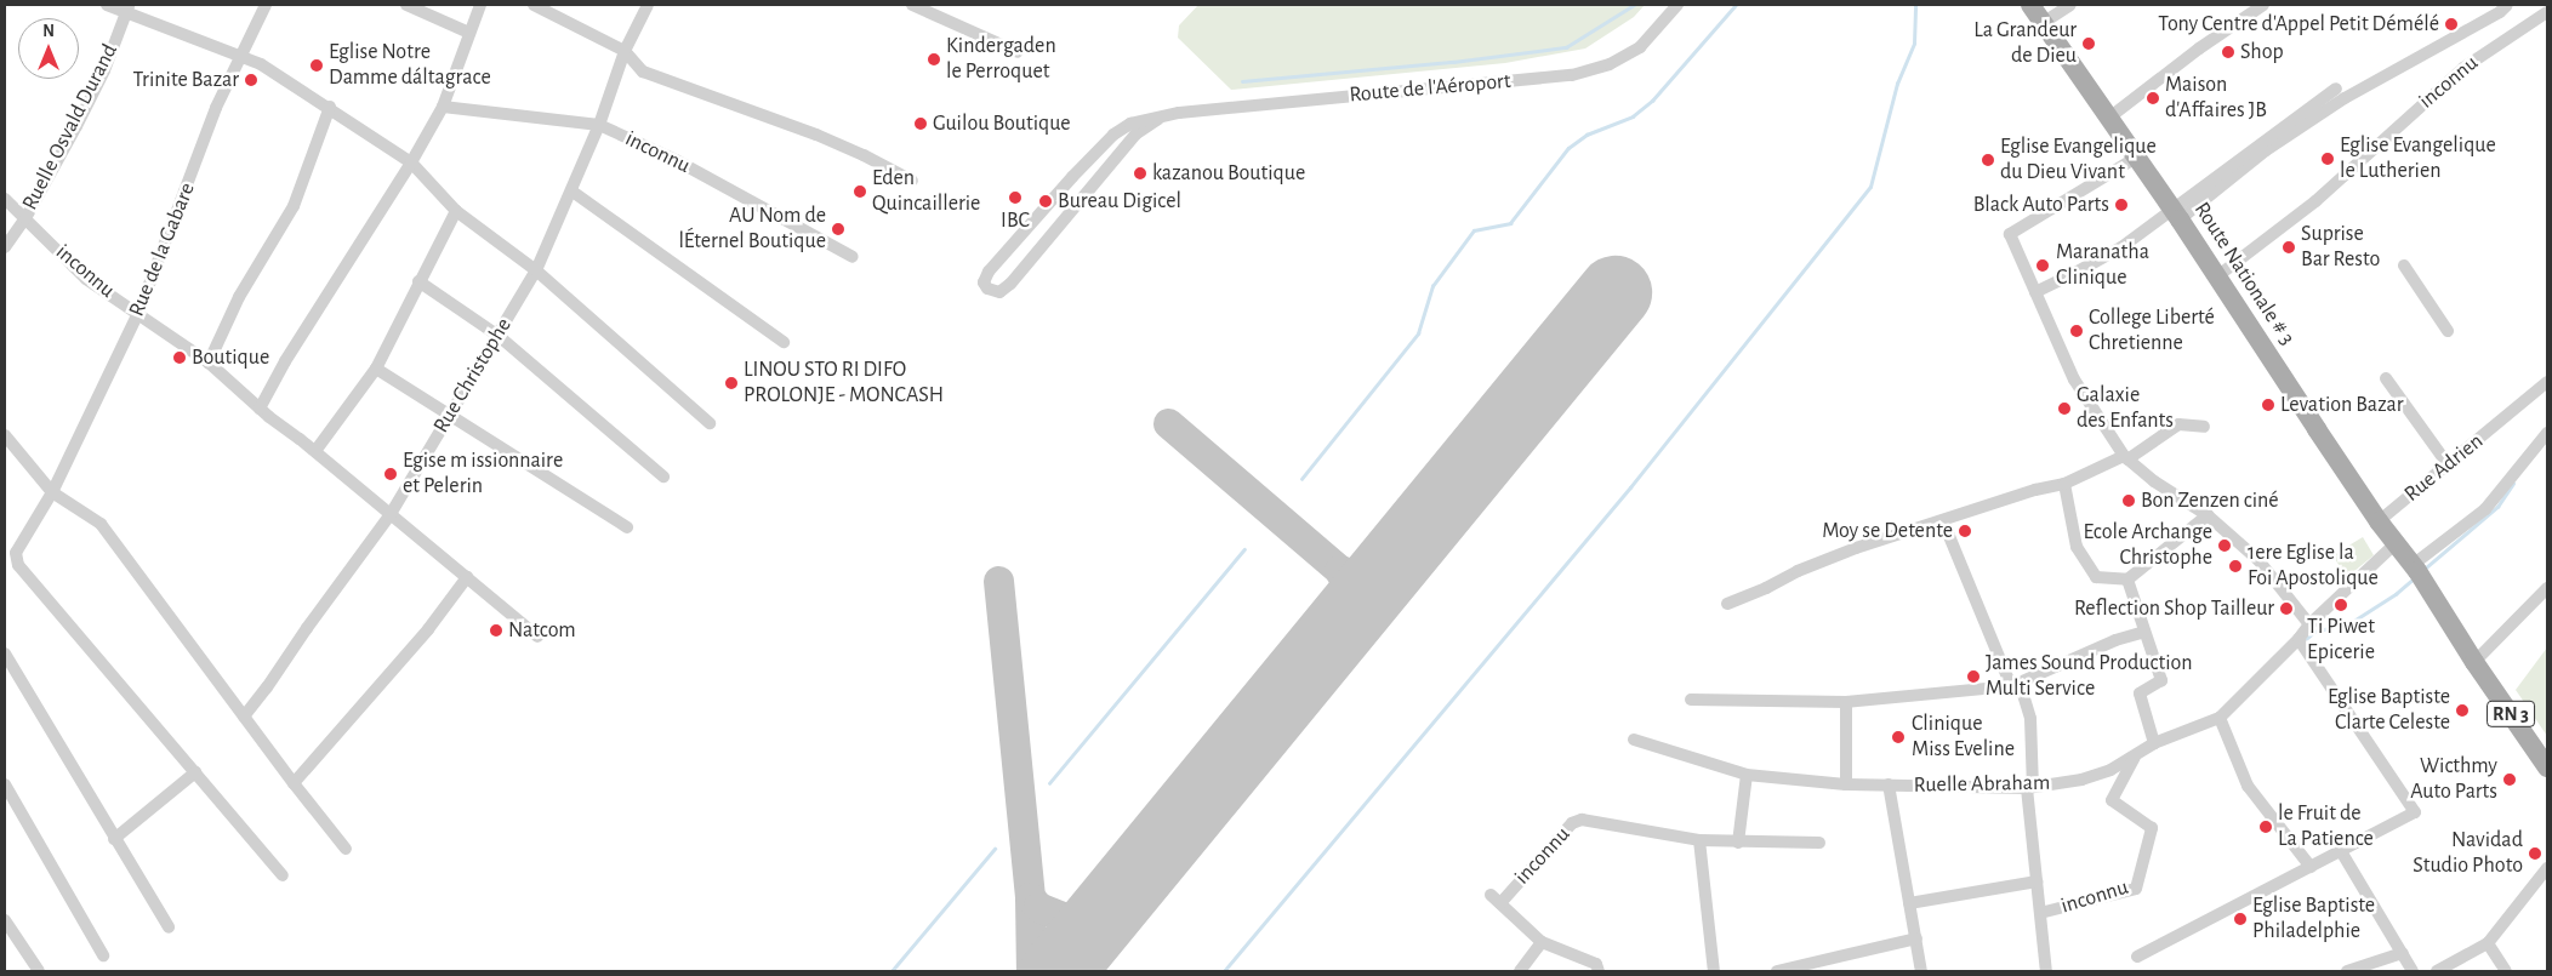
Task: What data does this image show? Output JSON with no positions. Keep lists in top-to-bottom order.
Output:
{
  "streets": {
    "main road": ["Route Nationale # 3", "RN 3"],
    "street": [
      "inconnu",
      "Route de l'Aéroport",
      "Ruelle Osvald Durand",
      "Rue de la Gabare",
      "Rue Christophe",
      "Rue Adrien",
      "Ruelle Abraham"
    ]
  },
  "crossings": [
    ["inconnu", "Ruelle Osvald Durand"],
    ["inconnu", "Rue de la Gabare"],
    ["inconnu", "Route Nationale # 3"],
    ["inconnu", "Rue Christophe"],
    ["inconnu", "Ruelle Abraham"],
    ["Route Nationale # 3", "Rue Adrien"],
    ["Route Nationale # 3", "Ruelle Abraham"]
  ],
  "places": [
    "Tony Centre d'Appel Petit Démélé",
    "La Grandeur de Dieu",
    "Shop",
    "Kindergaden le Perroquet",
    "Eglise Notre Damme dáltagrace",
    "Trinite Bazar",
    "Maison d'Affaires JB",
    "Guilou Boutique",
    "Eglise Evangelique le Lutherien",
    "Eglise Evangelique du Dieu Vivant",
    "kazanou Boutique",
    "Eden Quincaillerie",
    "IBC",
    "Bureau Digicel",
    "Black Auto Parts",
    "AU Nom de lÉternel Boutique",
    "Suprise Bar Resto",
    "Maranatha Clinique",
    "College Liberté Chretienne",
    "Boutique",
    "LINOU STO RI DIFO PROLONJE - MONCASH",
    "Levation Bazar",
    "Galaxie des Enfants",
    "Egise m issionnaire et Pelerin",
    "Bon Zenzen ciné",
    "Moy se Detente",
    "Ecole Archange Christophe",
    "1ere Eglise la Foi Apostolique",
    "Ti Piwet Epicerie",
    "Reflection Shop Tailleur",
    "Natcom",
    "James Sound Production Multi Service",
    "Eglise Baptiste Clarte Celeste",
    "Clinique Miss Eveline",
    "Wicthmy Auto Parts",
    "le Fruit de La Patience",
    "Navidad Studio Photo",
    "Eglise Baptiste Philadelphie"
  ],
  "north": "top"
}
